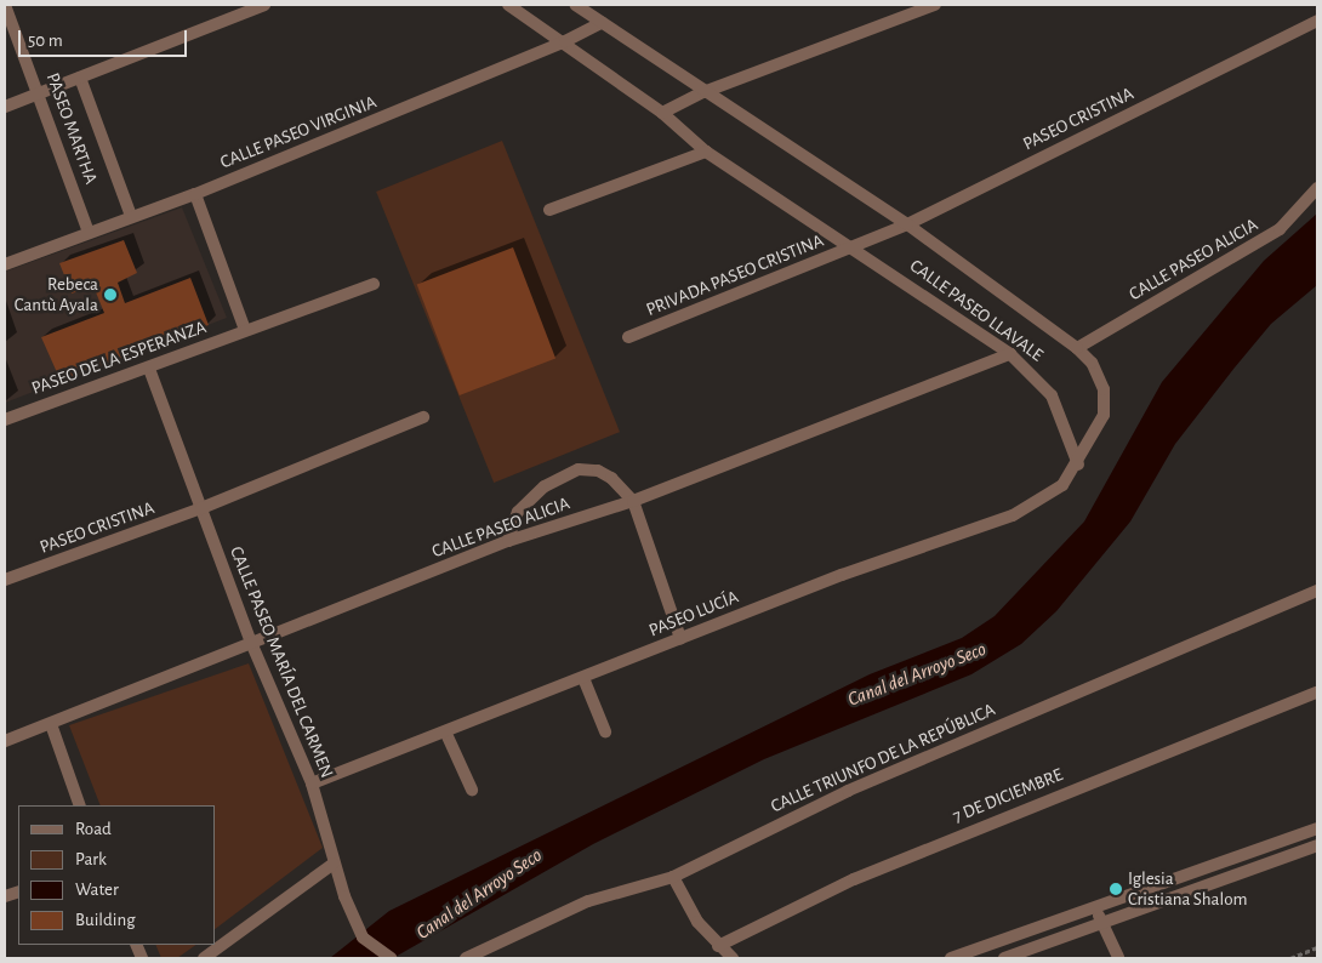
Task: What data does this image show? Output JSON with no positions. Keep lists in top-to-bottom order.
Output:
{
  "streets": {
    "street": [
      "PASEO CRISTINA",
      "PASEO MARTHA",
      "CALLE PASEO VIRGINIA",
      "CALLE PASEO ALICIA",
      "PRIVADA PASEO CRISTINA",
      "CALLE PASEO LLAVALE",
      "PASEO DE LA ESPERANZA",
      "PASEO LUCÍA",
      "CALLE PASEO MARÍA DEL CARMEN",
      "CALLE TRIUNFO DE LA REPÚBLICA",
      "7 DE DICIEMBRE"
    ]
  },
  "crossings": [
    ["PASEO CRISTINA", "PRIVADA PASEO CRISTINA"],
    ["PASEO CRISTINA", "CALLE PASEO LLAVALE"],
    ["PASEO CRISTINA", "CALLE PASEO MARÍA DEL CARMEN"],
    ["PASEO MARTHA", "CALLE PASEO VIRGINIA"],
    ["CALLE PASEO VIRGINIA", "CALLE PASEO LLAVALE"],
    ["CALLE PASEO ALICIA", "CALLE PASEO LLAVALE"],
    ["CALLE PASEO ALICIA", "CALLE PASEO MARÍA DEL CARMEN"],
    ["PRIVADA PASEO CRISTINA", "CALLE PASEO LLAVALE"],
    ["CALLE PASEO LLAVALE", "PASEO LUCÍA"],
    ["PASEO DE LA ESPERANZA", "CALLE PASEO MARÍA DEL CARMEN"],
    ["PASEO LUCÍA", "CALLE PASEO MARÍA DEL CARMEN"]
  ],
  "water": ["Canal del Arroyo Seco"],
  "places": ["Rebeca Cantù Ayala", "Iglesia Cristiana Shalom"],
  "legend": [
    "Road",
    "Park",
    "Water",
    "Building"
  ],
  "scale_bar": "50 m"
}
